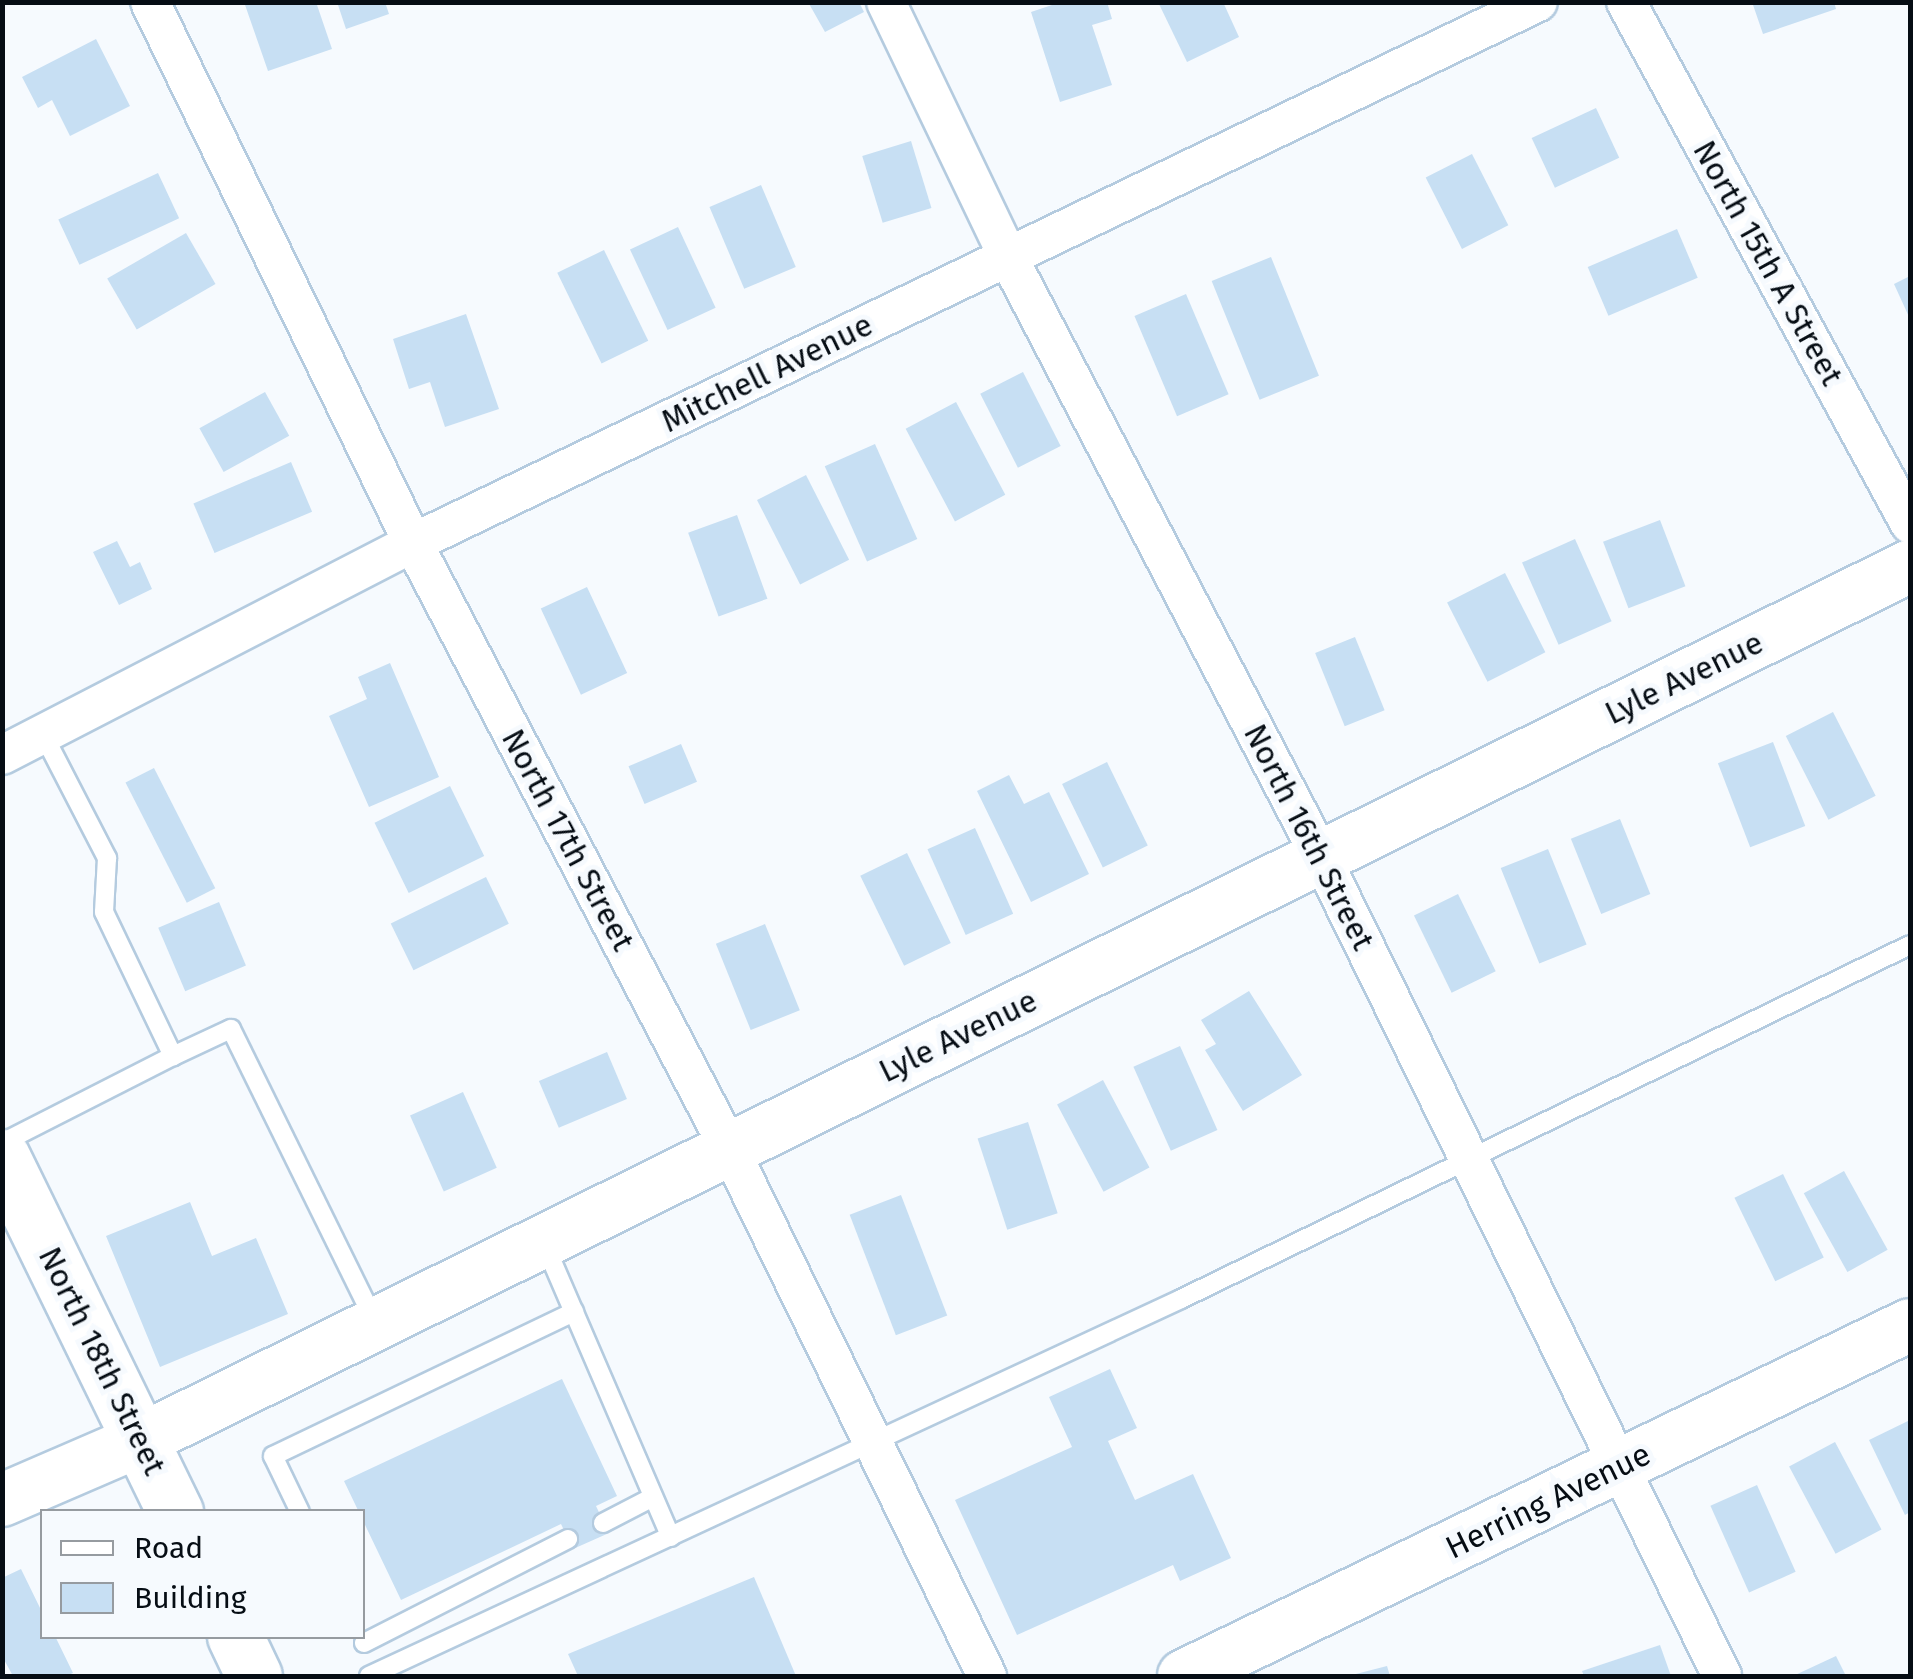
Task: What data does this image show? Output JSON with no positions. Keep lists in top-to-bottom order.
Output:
{
  "streets": {
    "main road": ["Lyle Avenue", "North 18th Street", "Herring Avenue"],
    "street": [
      "North 15th A Street",
      "Mitchell Avenue",
      "North 16th Street",
      "North 17th Street"
    ]
  },
  "crossings": [
    ["Mitchell Avenue", "North 16th Street"],
    ["Mitchell Avenue", "North 17th Street"],
    ["Lyle Avenue", "North 16th Street"],
    ["Lyle Avenue", "North 17th Street"],
    ["Lyle Avenue", "North 18th Street"],
    ["North 16th Street", "Herring Avenue"]
  ],
  "legend": ["Road", "Building"]
}
